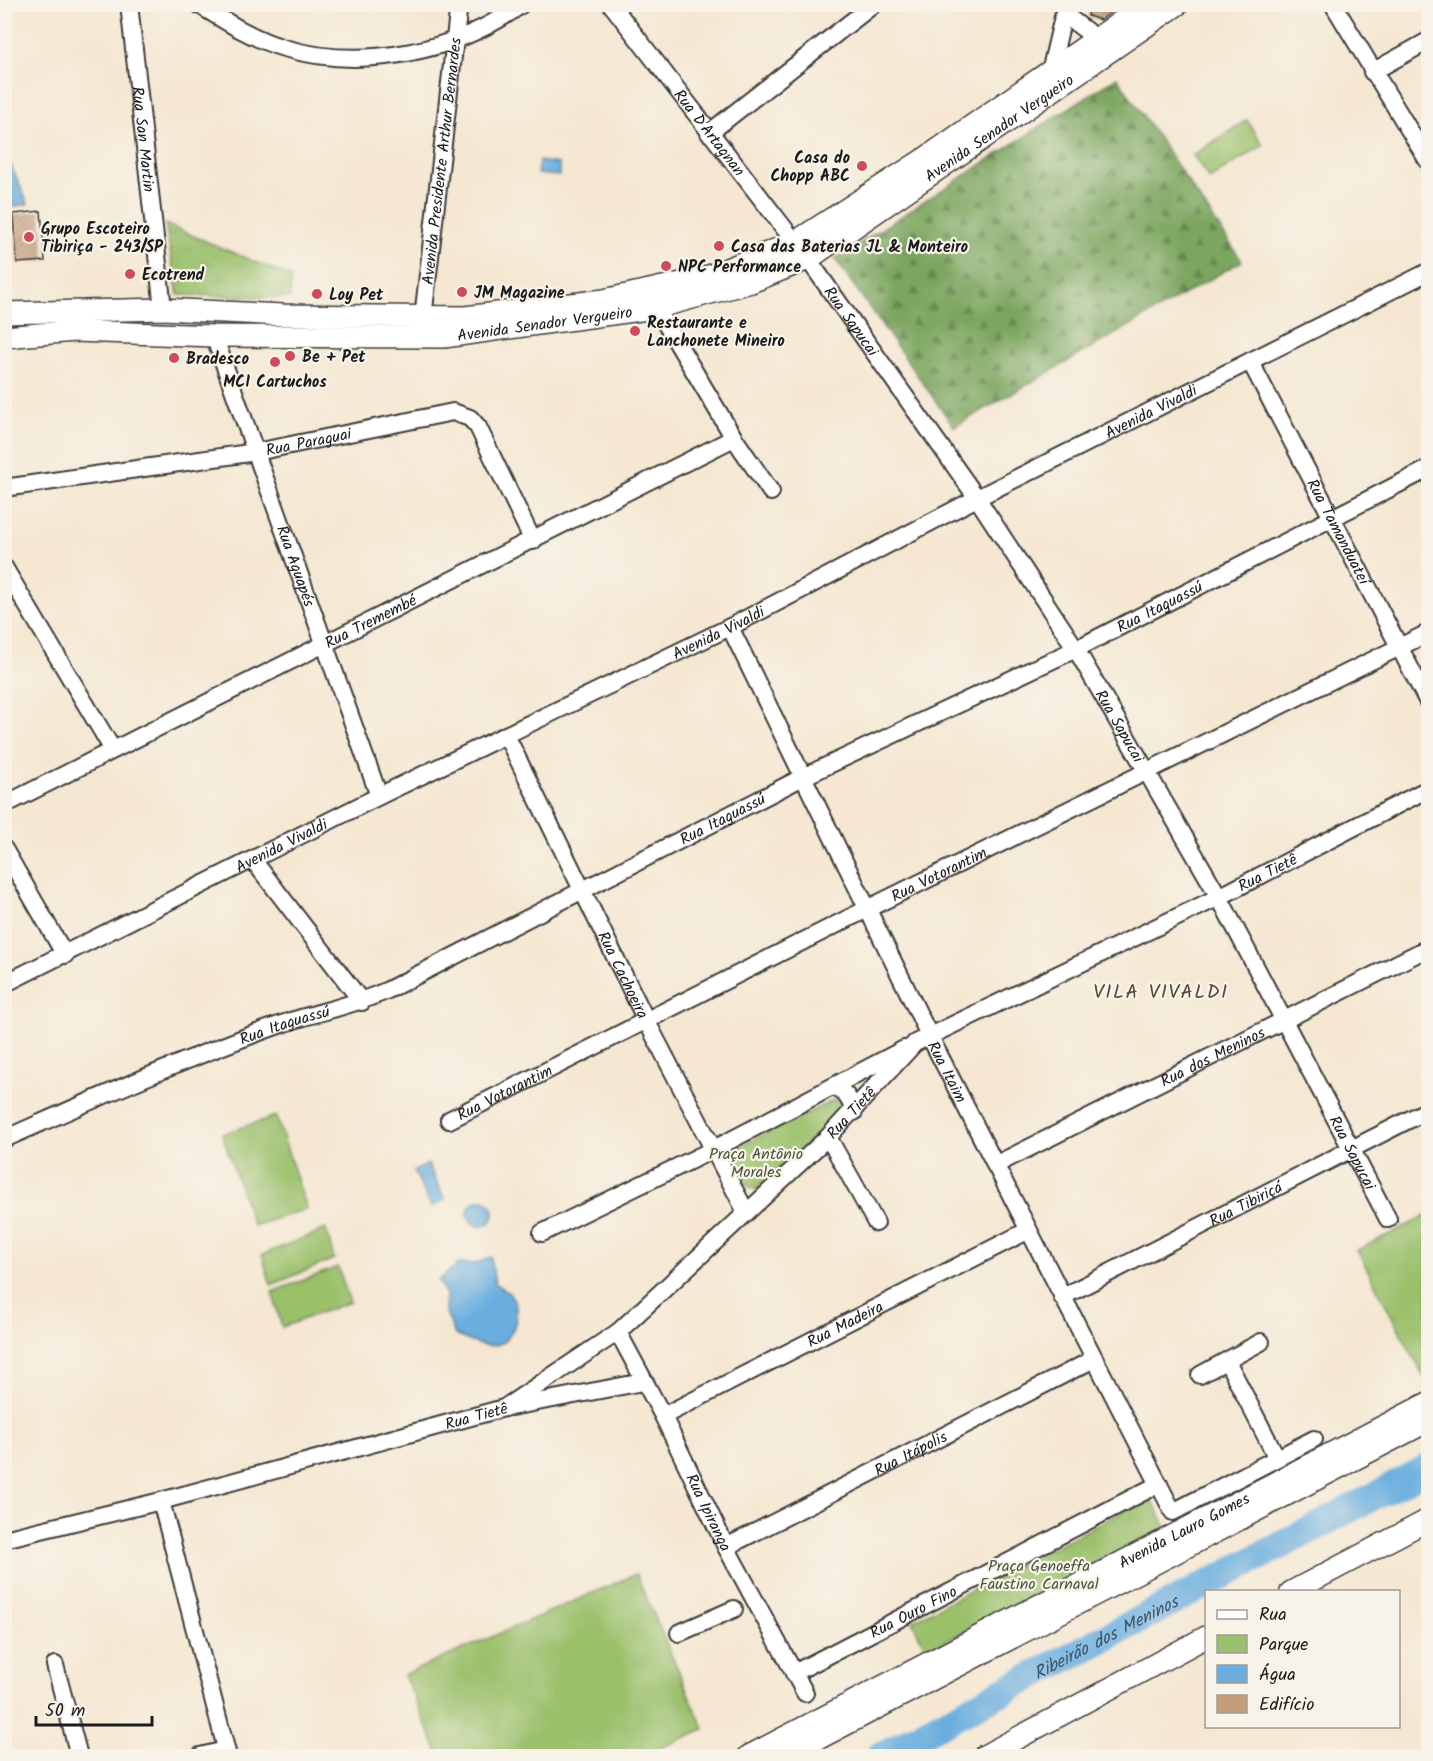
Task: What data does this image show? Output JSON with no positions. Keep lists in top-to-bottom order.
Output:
{
  "streets": {
    "main road": ["Avenida Senador Vergueiro", "Avenida Lauro Gomes"],
    "street": [
      "Rua D'Artagnan",
      "Rua San Martin",
      "Avenida Presidente Arthur Bernardes",
      "Rua Sapucai",
      "Avenida Vivaldi",
      "Rua Paraguai",
      "Rua Tamanduateí",
      "Rua Aguapés",
      "Rua Itaguassú",
      "Rua Tremembé",
      "Rua Tietê",
      "Rua Votorantim",
      "Rua Cachoeira",
      "Rua dos Meninos",
      "Rua Itaim",
      "Rua Tibiriçá",
      "Rua Madeira",
      "Rua Itápolis",
      "Rua Ipiranga",
      "Rua Ouro Fino"
    ]
  },
  "crossings": [
    ["Avenida Senador Vergueiro", "Rua D'Artagnan"],
    ["Avenida Senador Vergueiro", "Rua San Martin"],
    ["Avenida Senador Vergueiro", "Avenida Presidente Arthur Bernardes"],
    ["Avenida Senador Vergueiro", "Rua Sapucai"],
    ["Avenida Senador Vergueiro", "Rua Aguapés"],
    ["Rua D'Artagnan", "Rua Sapucai"],
    ["Rua Sapucai", "Avenida Vivaldi"],
    ["Rua Sapucai", "Rua Itaguassú"],
    ["Rua Sapucai", "Rua Tietê"],
    ["Rua Sapucai", "Rua Votorantim"],
    ["Rua Sapucai", "Rua dos Meninos"],
    ["Rua Sapucai", "Rua Tibiriçá"],
    ["Avenida Vivaldi", "Rua Tamanduateí"],
    ["Avenida Vivaldi", "Rua Aguapés"],
    ["Avenida Vivaldi", "Rua Cachoeira"],
    ["Avenida Vivaldi", "Rua Itaim"],
    ["Rua Paraguai", "Rua Aguapés"],
    ["Rua Paraguai", "Rua Tremembé"],
    ["Rua Tamanduateí", "Rua Itaguassú"],
    ["Rua Tamanduateí", "Rua Votorantim"],
    ["Rua Aguapés", "Rua Tremembé"],
    ["Rua Itaguassú", "Rua Cachoeira"],
    ["Rua Itaguassú", "Rua Itaim"],
    ["Rua Tietê", "Rua Cachoeira"],
    ["Rua Tietê", "Rua Itaim"],
    ["Rua Tietê", "Rua Ipiranga"],
    ["Rua Votorantim", "Rua Cachoeira"],
    ["Rua Votorantim", "Rua Itaim"],
    ["Rua dos Meninos", "Rua Itaim"],
    ["Rua Itaim", "Rua Tibiriçá"],
    ["Rua Itaim", "Rua Madeira"],
    ["Rua Itaim", "Rua Itápolis"],
    ["Rua Itaim", "Rua Ouro Fino"],
    ["Rua Madeira", "Rua Ipiranga"],
    ["Rua Itápolis", "Rua Ipiranga"],
    ["Rua Ipiranga", "Rua Ouro Fino"]
  ],
  "districts": ["VILA VIVALDI"],
  "water": ["Ribeirão dos Meninos"],
  "parks": ["Praça Antônio Morales", "Praça Genoeffa Faustino Carnaval"],
  "places": [
    "Casa do Chopp ABC",
    "Grupo Escoteiro Tibiriça - 243/SP",
    "Casa das Baterias JL & Monteiro",
    "NPC Performance",
    "Ecotrend",
    "JM Magazine",
    "Loy Pet",
    "Restaurante e Lanchonete Mineiro",
    "Be + Pet",
    "Bradesco",
    "MCI Cartuchos"
  ],
  "legend": [
    "Rua",
    "Parque",
    "Água",
    "Edifício"
  ],
  "scale_bar": "50 m"
}
